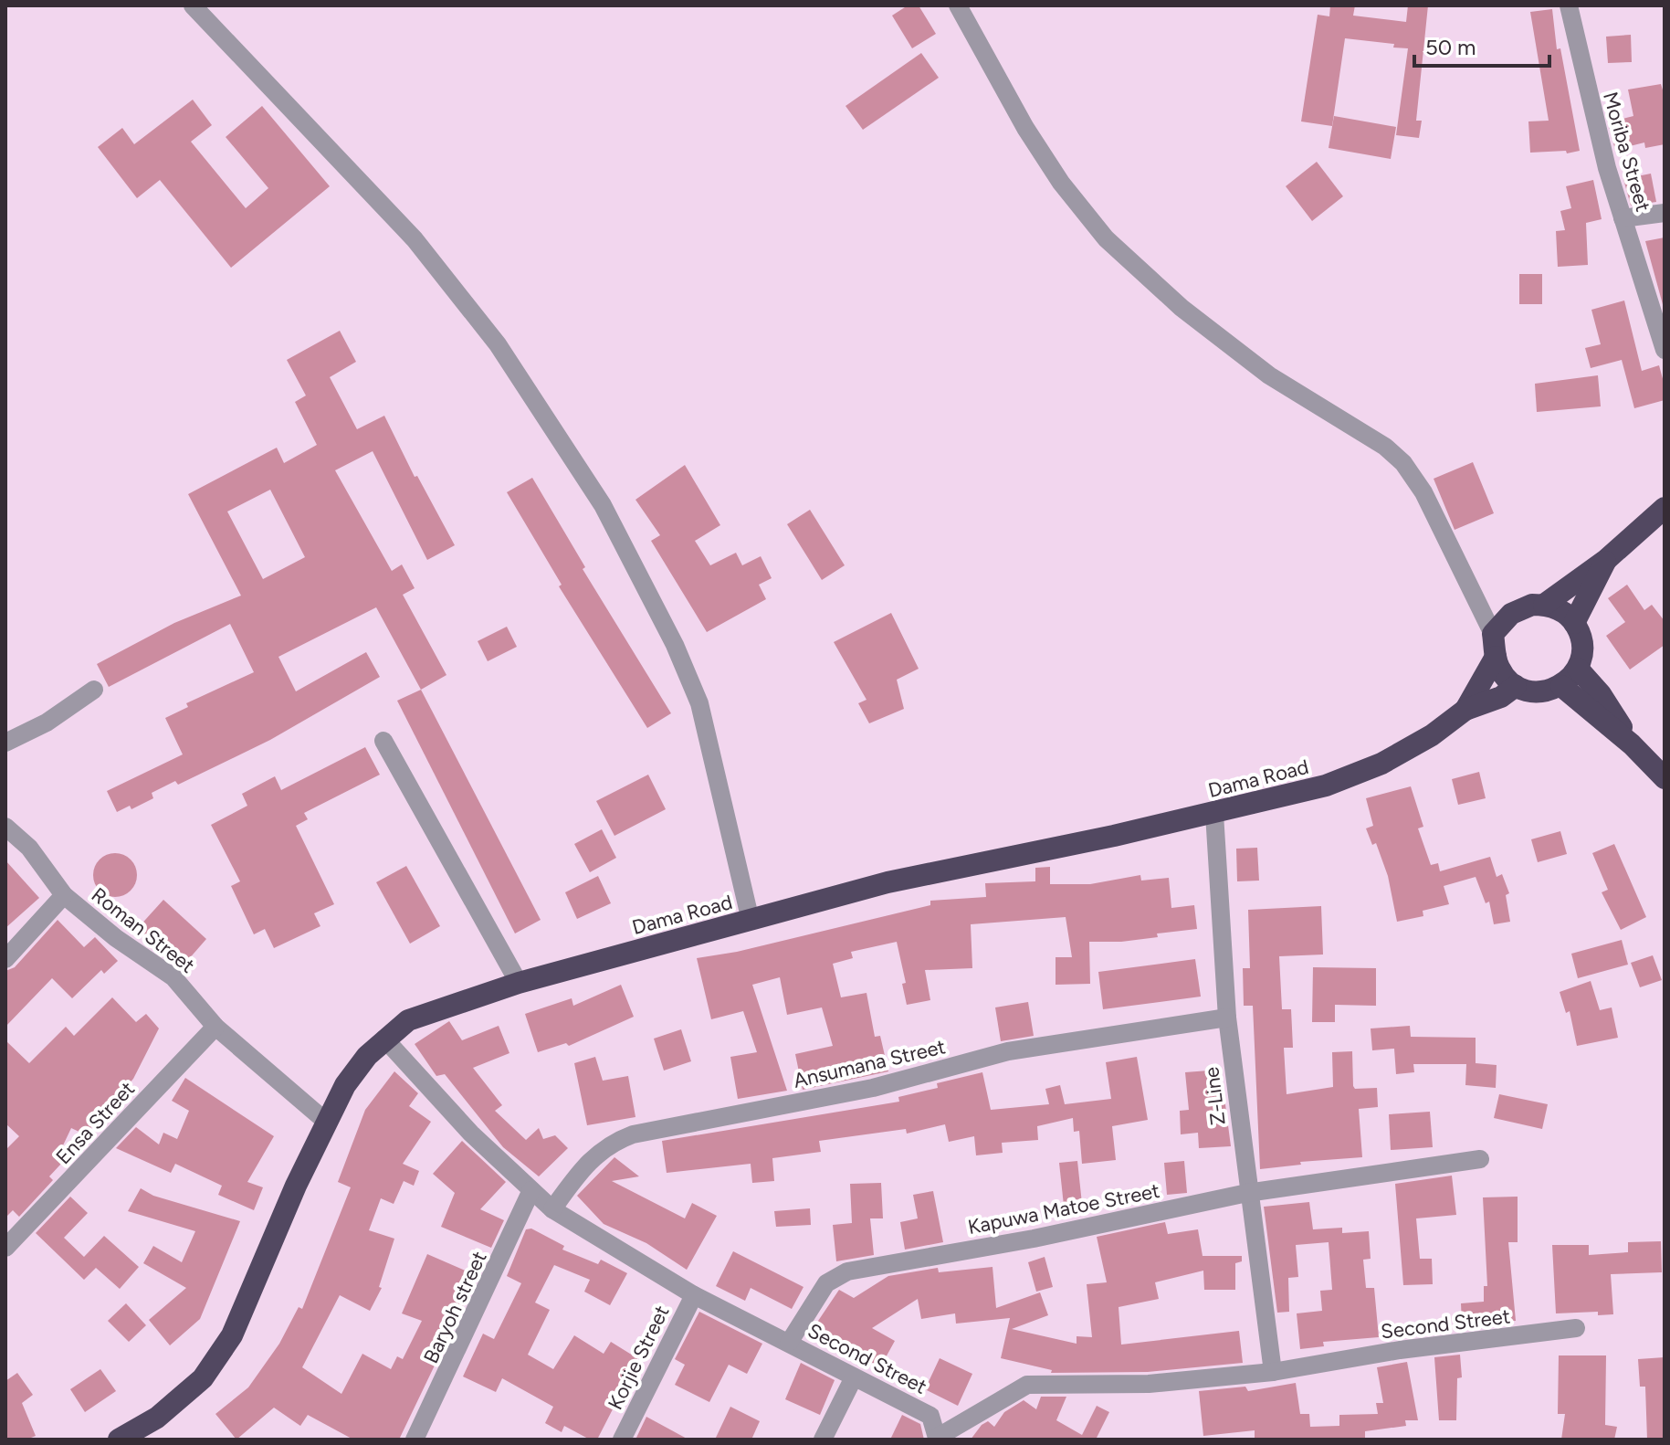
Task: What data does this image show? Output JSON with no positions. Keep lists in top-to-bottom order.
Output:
{
  "streets": {
    "highway": ["Dama Road"],
    "street": [
      "Moriba Street",
      "Roman Street",
      "Ansumana Street",
      "Z-Line",
      "Ensa Street",
      "Kapuwa Matoe Street",
      "Baryoh street",
      "Second Street",
      "Korjie Street"
    ]
  },
  "crossings": [
    ["Dama Road", "Roman Street"],
    ["Dama Road", "Z-Line"],
    ["Dama Road", "Second Street"],
    ["Roman Street", "Ensa Street"],
    ["Ansumana Street", "Z-Line"],
    ["Ansumana Street", "Second Street"],
    ["Z-Line", "Kapuwa Matoe Street"],
    ["Z-Line", "Second Street"],
    ["Kapuwa Matoe Street", "Second Street"],
    ["Baryoh street", "Second Street"],
    ["Second Street", "Korjie Street"]
  ],
  "scale_bar": "50 m"
}
